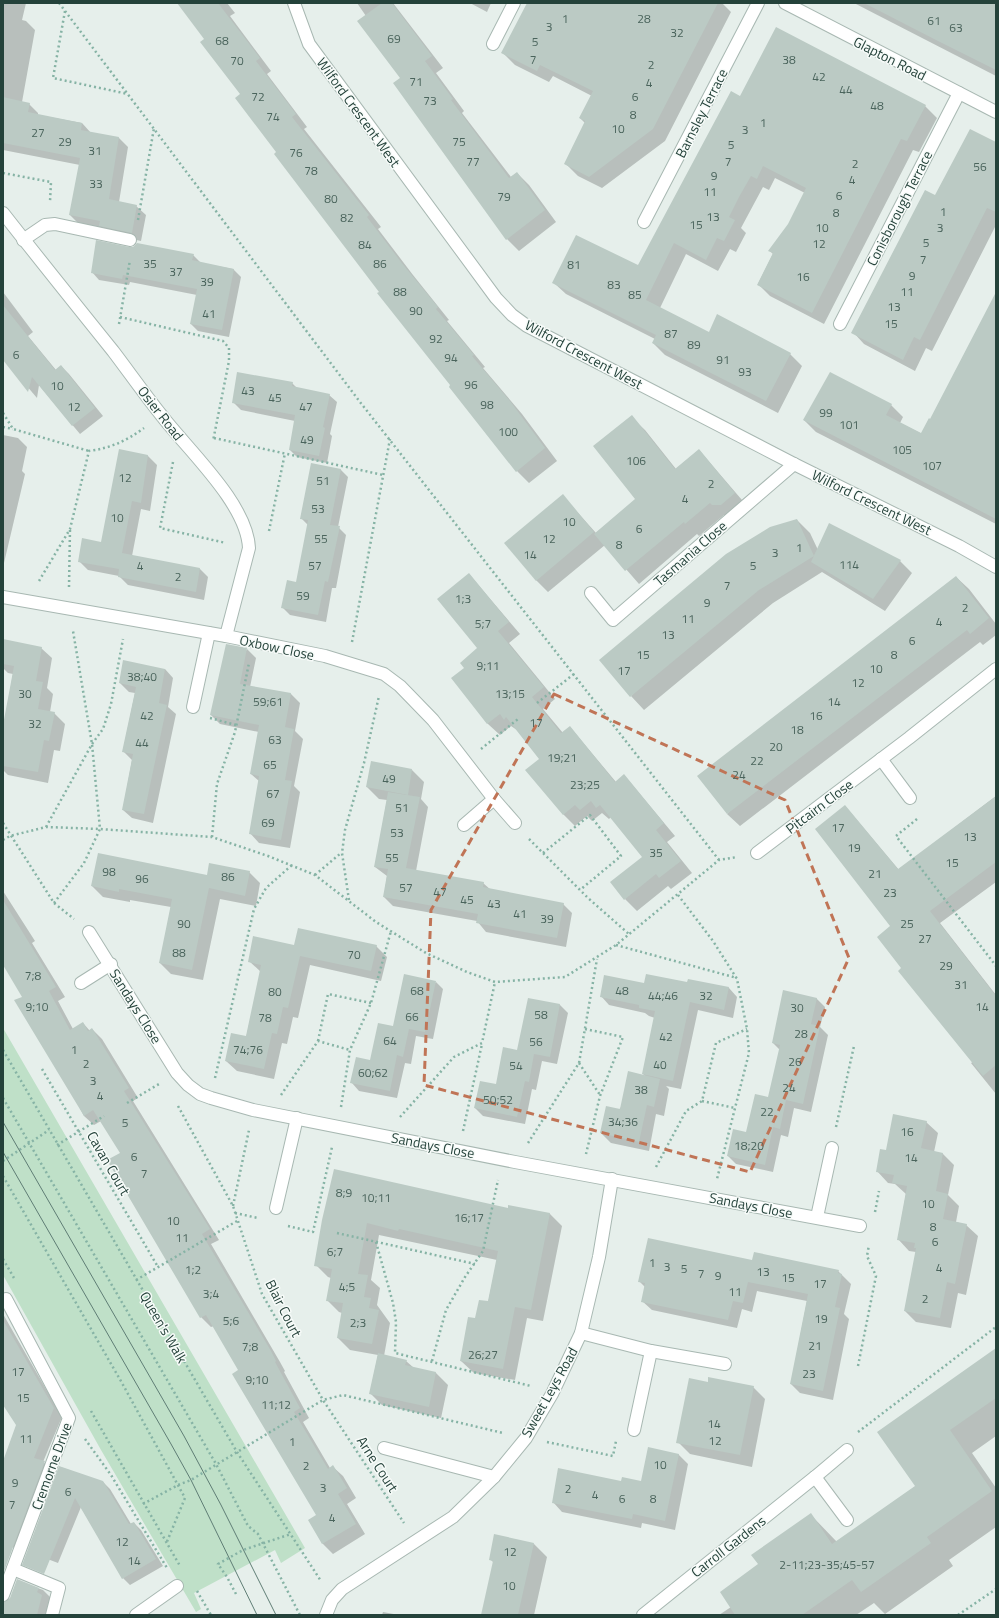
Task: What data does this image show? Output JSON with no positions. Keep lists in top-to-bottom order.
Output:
{
  "streets": {
    "street": [
      "Glapton Road",
      "Wilford Crescent West",
      "Barnsley Terrace",
      "Conisborough Terrace",
      "Osier Road",
      "Tasmania Close",
      "Oxbow Close",
      "Pitcairn Close",
      "Sandays Close",
      "Sweet Leys Road",
      "Cremorne Drive",
      "Carroll Gardens"
    ],
    "path": [
      "Cavan Court",
      "Blair Court",
      "Queen's Walk",
      "Arne Court"
    ]
  },
  "crossings": [
    ["Glapton Road", "Conisborough Terrace"],
    ["Wilford Crescent West", "Tasmania Close"],
    ["Osier Road", "Oxbow Close"],
    ["Sandays Close", "Sweet Leys Road"],
    ["Blair Court", "Arne Court"],
    ["Queen's Walk", "Sweet Leys Road"],
    ["Sweet Leys Road", "Arne Court"]
  ],
  "house_numbers": [
    "1",
    "28",
    "61",
    "3",
    "63",
    "32",
    "69",
    "68",
    "5",
    "7",
    "38",
    "70",
    "2",
    "42",
    "71",
    "4",
    "44",
    "72",
    "6",
    "73",
    "48",
    "8",
    "74",
    "1",
    "10",
    "3",
    "27",
    "29",
    "75",
    "5",
    "31",
    "76",
    "77",
    "7",
    "2",
    "56",
    "78",
    "9",
    "4",
    "33",
    "11",
    "6",
    "79",
    "80",
    "1",
    "8",
    "13",
    "82",
    "15",
    "10",
    "3",
    "5",
    "12",
    "84",
    "7",
    "35",
    "86",
    "81",
    "37",
    "9",
    "16",
    "39",
    "83",
    "88",
    "11",
    "85",
    "13",
    "90",
    "41",
    "15",
    "87",
    "92",
    "89",
    "6",
    "94",
    "91",
    "93",
    "96",
    "10",
    "43",
    "45",
    "98",
    "12",
    "47",
    "99",
    "101",
    "100",
    "49",
    "105",
    "106",
    "107",
    "12",
    "51",
    "2",
    "4",
    "53",
    "10",
    "10",
    "6",
    "55",
    "12",
    "8",
    "1",
    "3",
    "14",
    "114",
    "4",
    "57",
    "5",
    "2",
    "7",
    "59",
    "1;3",
    "9",
    "2",
    "11",
    "4",
    "5;7",
    "13",
    "6",
    "15",
    "8",
    "9;11",
    "10",
    "17",
    "38;40",
    "12",
    "30",
    "13;15",
    "59;61",
    "14",
    "42",
    "16",
    "17",
    "32",
    "18",
    "63",
    "44",
    "20",
    "19;21",
    "22",
    "65",
    "24",
    "49",
    "23;25",
    "67",
    "51",
    "69",
    "17",
    "53",
    "13",
    "19",
    "35",
    "55",
    "15",
    "98",
    "21",
    "86",
    "96",
    "57",
    "47",
    "23",
    "45",
    "43",
    "41",
    "39",
    "90",
    "25",
    "27",
    "88",
    "70",
    "29",
    "7;8",
    "31",
    "68",
    "48",
    "80",
    "44;46",
    "32",
    "9;10",
    "14",
    "30",
    "58",
    "66",
    "78",
    "28",
    "42",
    "64",
    "56",
    "1",
    "74;76",
    "26",
    "2",
    "40",
    "54",
    "60;62",
    "3",
    "24",
    "38",
    "4",
    "50;52",
    "22",
    "34;36",
    "5",
    "16",
    "18;20",
    "6",
    "14",
    "7",
    "8;9",
    "10;11",
    "10",
    "16;17",
    "10",
    "8",
    "11",
    "6",
    "6;7",
    "1",
    "3",
    "4",
    "5",
    "1;2",
    "13",
    "7",
    "9",
    "15",
    "17",
    "4;5",
    "11",
    "3;4",
    "2",
    "19",
    "5;6",
    "2;3",
    "21",
    "7;8",
    "26;27",
    "17",
    "23",
    "9;10",
    "15",
    "11;12",
    "14",
    "11",
    "12",
    "1",
    "10",
    "2",
    "9",
    "3",
    "2",
    "6",
    "4",
    "6",
    "8",
    "7",
    "4",
    "12",
    "12",
    "14",
    "2-11;23-35;45-57",
    "10"
  ]
}
